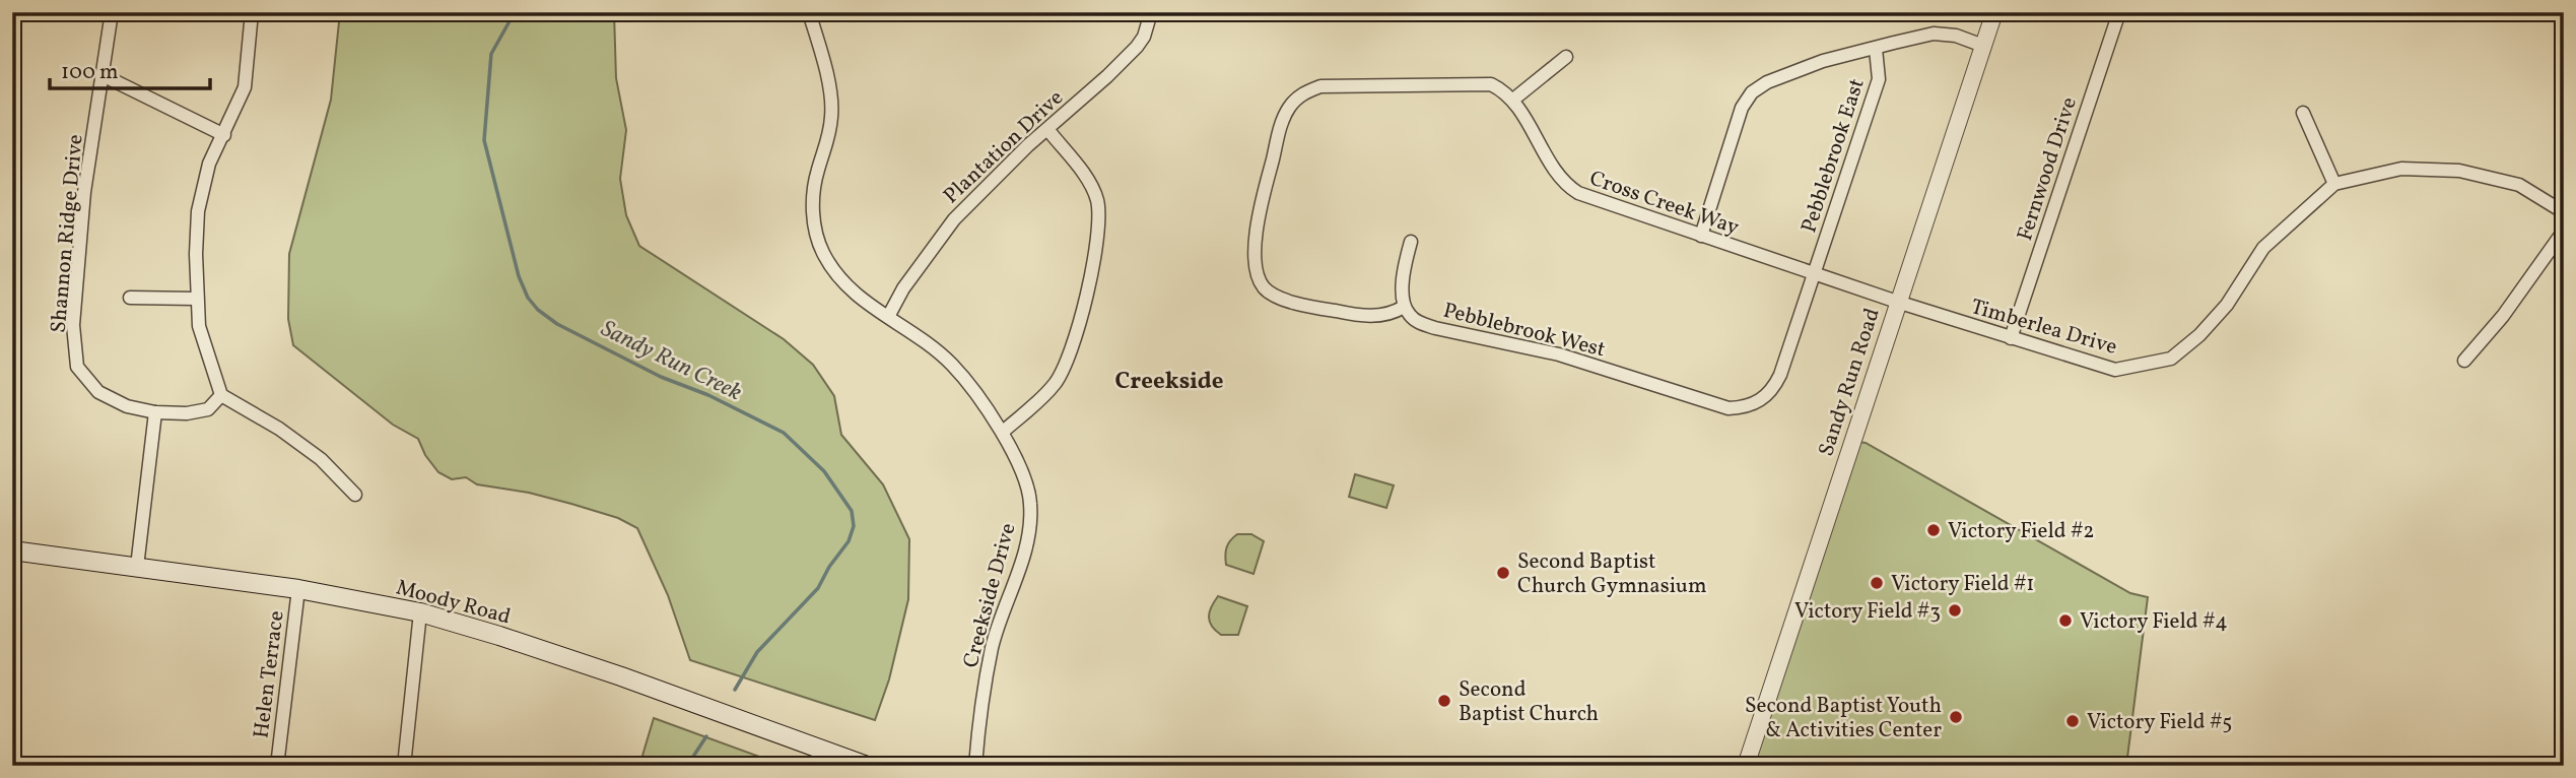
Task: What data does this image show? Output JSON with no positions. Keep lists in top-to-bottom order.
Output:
{
  "streets": {
    "main road": ["Moody Road"],
    "street": [
      "Plantation Drive",
      "Pebblebrook East",
      "Fernwood Drive",
      "Cross Creek Way",
      "Shannon Ridge Drive",
      "Timberlea Drive",
      "Pebblebrook West",
      "Sandy Run Road",
      "Creekside Drive",
      "Helen Terrace"
    ]
  },
  "crossings": [
    ["Plantation Drive", "Creekside Drive"],
    ["Pebblebrook East", "Cross Creek Way"],
    ["Pebblebrook East", "Pebblebrook West"],
    ["Pebblebrook East", "Sandy Run Road"],
    ["Fernwood Drive", "Timberlea Drive"],
    ["Cross Creek Way", "Timberlea Drive"],
    ["Cross Creek Way", "Pebblebrook West"],
    ["Cross Creek Way", "Sandy Run Road"],
    ["Timberlea Drive", "Sandy Run Road"],
    ["Moody Road", "Helen Terrace"]
  ],
  "districts": ["Creekside"],
  "water": ["Sandy Run Creek"],
  "places": [
    "Victory Field #2",
    "Second Baptist Church Gymnasium",
    "Victory Field #1",
    "Victory Field #3",
    "Victory Field #4",
    "Second Baptist Church",
    "Second Baptist Youth & Activities Center",
    "Victory Field #5"
  ],
  "scale_bar": "100 m"
}
